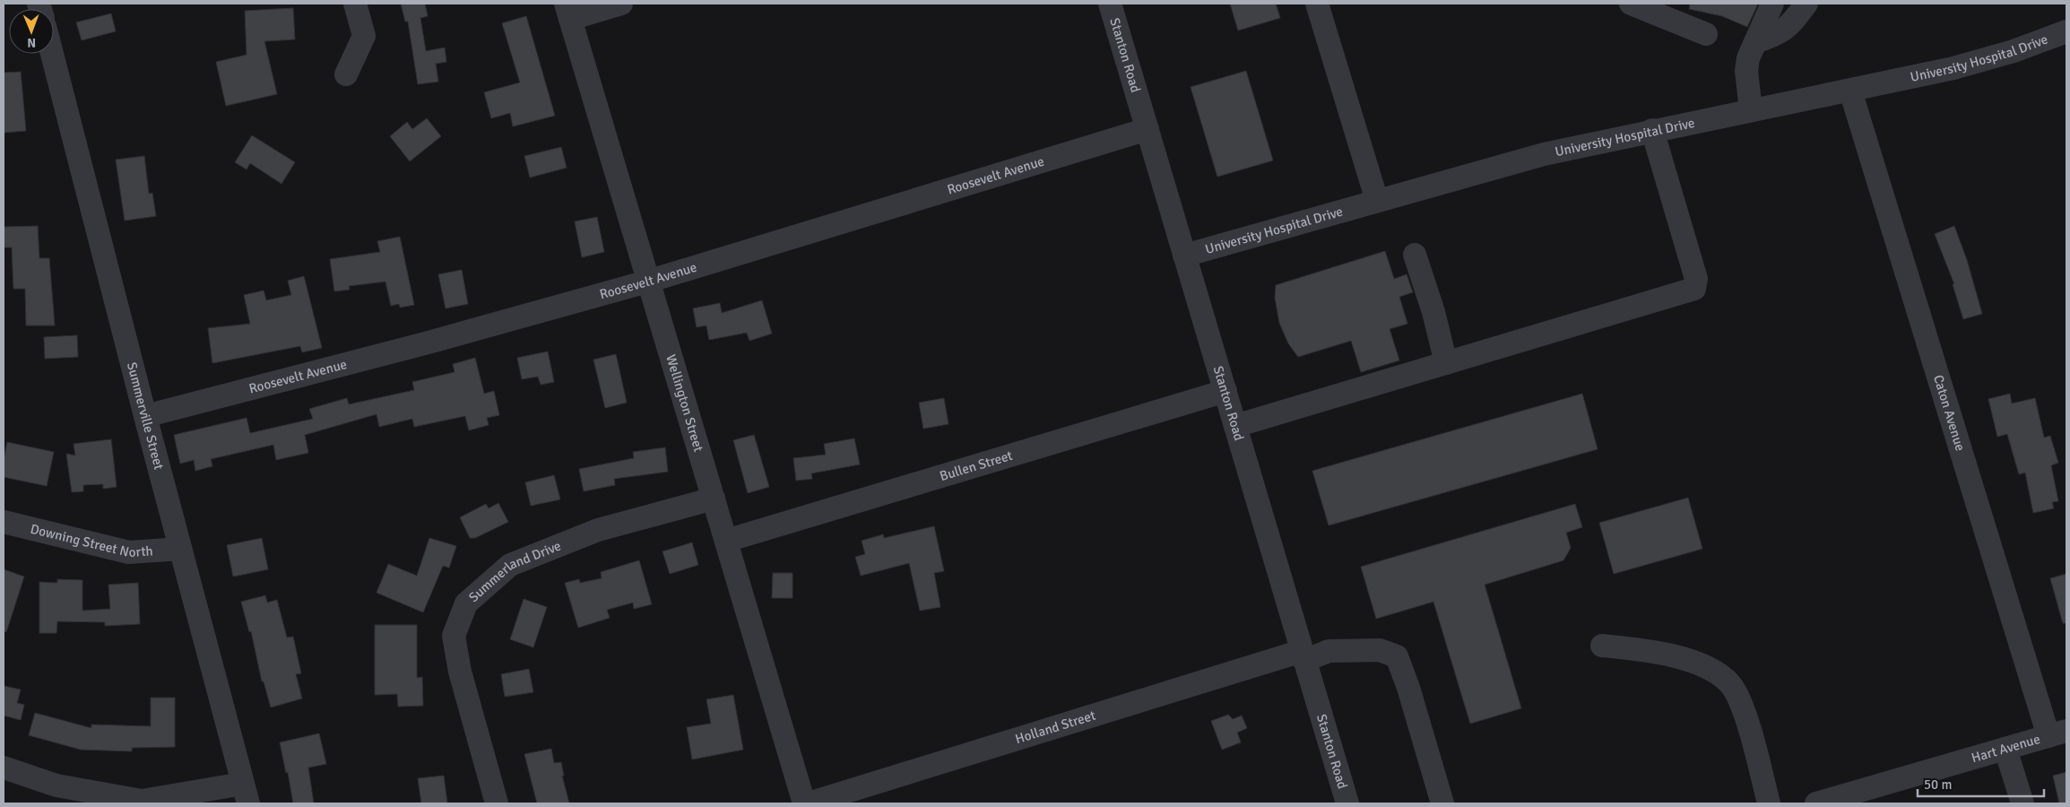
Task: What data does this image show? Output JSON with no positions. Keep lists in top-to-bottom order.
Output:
{
  "streets": {
    "street": [
      "Stanton Road",
      "University Hospital Drive",
      "Roosevelt Avenue",
      "Wellington Street",
      "Caton Avenue",
      "Summerville Street",
      "Bullen Street",
      "Downing Street North",
      "Summerland Drive",
      "Holland Street",
      "Hart Avenue"
    ]
  },
  "crossings": [
    ["Stanton Road", "University Hospital Drive"],
    ["Stanton Road", "Roosevelt Avenue"],
    ["Stanton Road", "Bullen Street"],
    ["Stanton Road", "Holland Street"],
    ["University Hospital Drive", "Caton Avenue"],
    ["Roosevelt Avenue", "Wellington Street"],
    ["Roosevelt Avenue", "Summerville Street"],
    ["Wellington Street", "Bullen Street"],
    ["Wellington Street", "Summerland Drive"],
    ["Caton Avenue", "Hart Avenue"],
    ["Summerville Street", "Downing Street North"]
  ],
  "scale_bar": "50 m",
  "north": "bottom"
}
